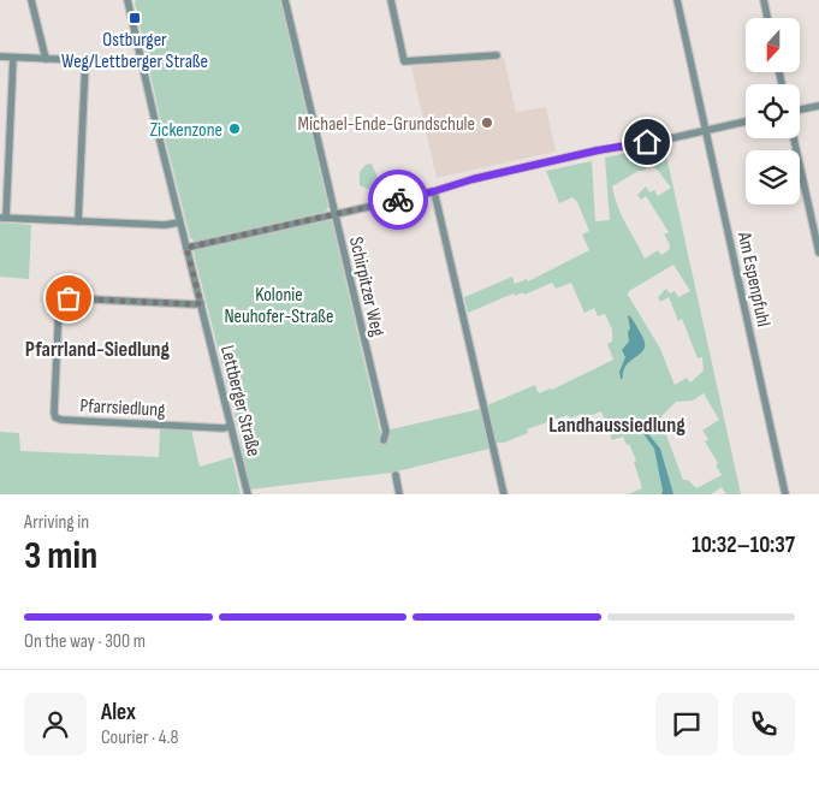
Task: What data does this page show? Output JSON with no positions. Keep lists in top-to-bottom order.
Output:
{
  "streets": {
    "street": [
      "Am Espenpfuhl",
      "Schirpitzer Weg",
      "Lettberger Straße",
      "Pfarrsiedlung"
    ]
  },
  "crossings": [
    ["Lettberger Straße", "Pfarrsiedlung"]
  ],
  "districts": ["Pfarrland-Siedlung", "Landhaussiedlung"],
  "parks": ["Kolonie Neuhofer-Straße"],
  "places": {
    "transit": ["Ostburger Weg/Lettberger Straße"],
    "other": ["Michael-Ende-Grundschule", "Zickenzone"]
  },
  "north": "bottom",
  "page": {
    "heading": ["3 min", "Arriving in", "10:32–10:37"],
    "panel": ["Alex", "Courier · 4.8"],
    "bar": "On the way · 300 m"
  }
}
